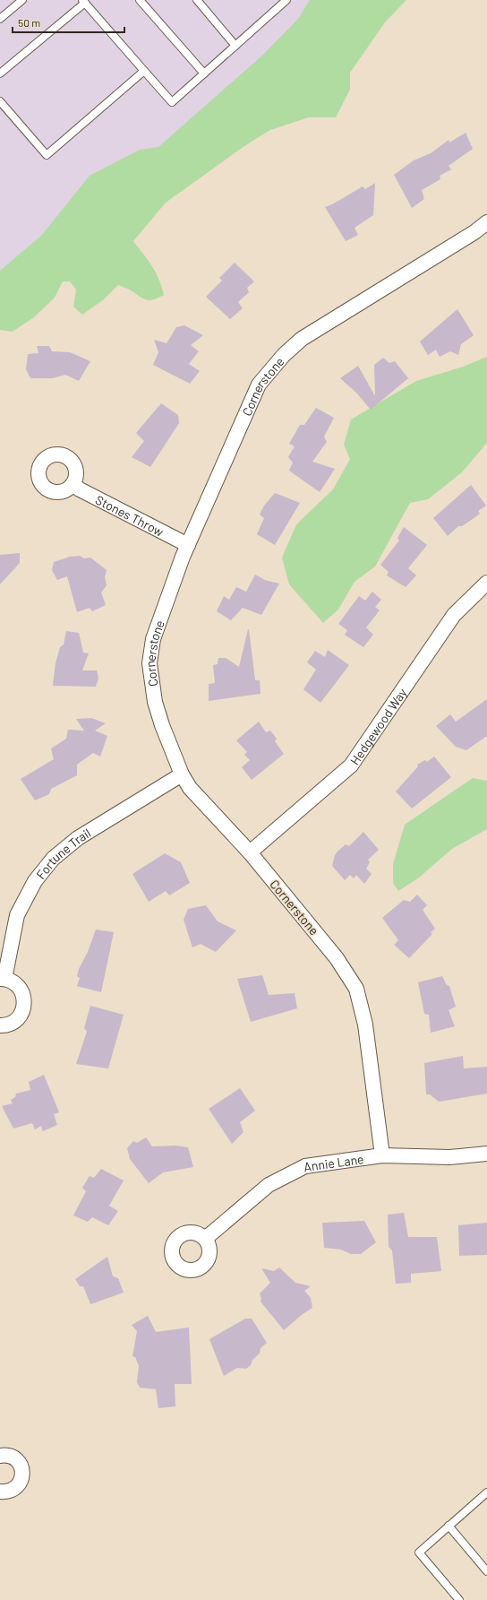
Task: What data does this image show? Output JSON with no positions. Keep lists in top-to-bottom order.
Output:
{
  "streets": {
    "street": [
      "Cornerstone",
      "Stones Throw",
      "Hedgewood Way",
      "Fortune Trail",
      "Annie Lane"
    ]
  },
  "crossings": [
    ["Cornerstone", "Stones Throw"],
    ["Cornerstone", "Hedgewood Way"],
    ["Cornerstone", "Fortune Trail"],
    ["Cornerstone", "Annie Lane"]
  ],
  "scale_bar": "50 m"
}
